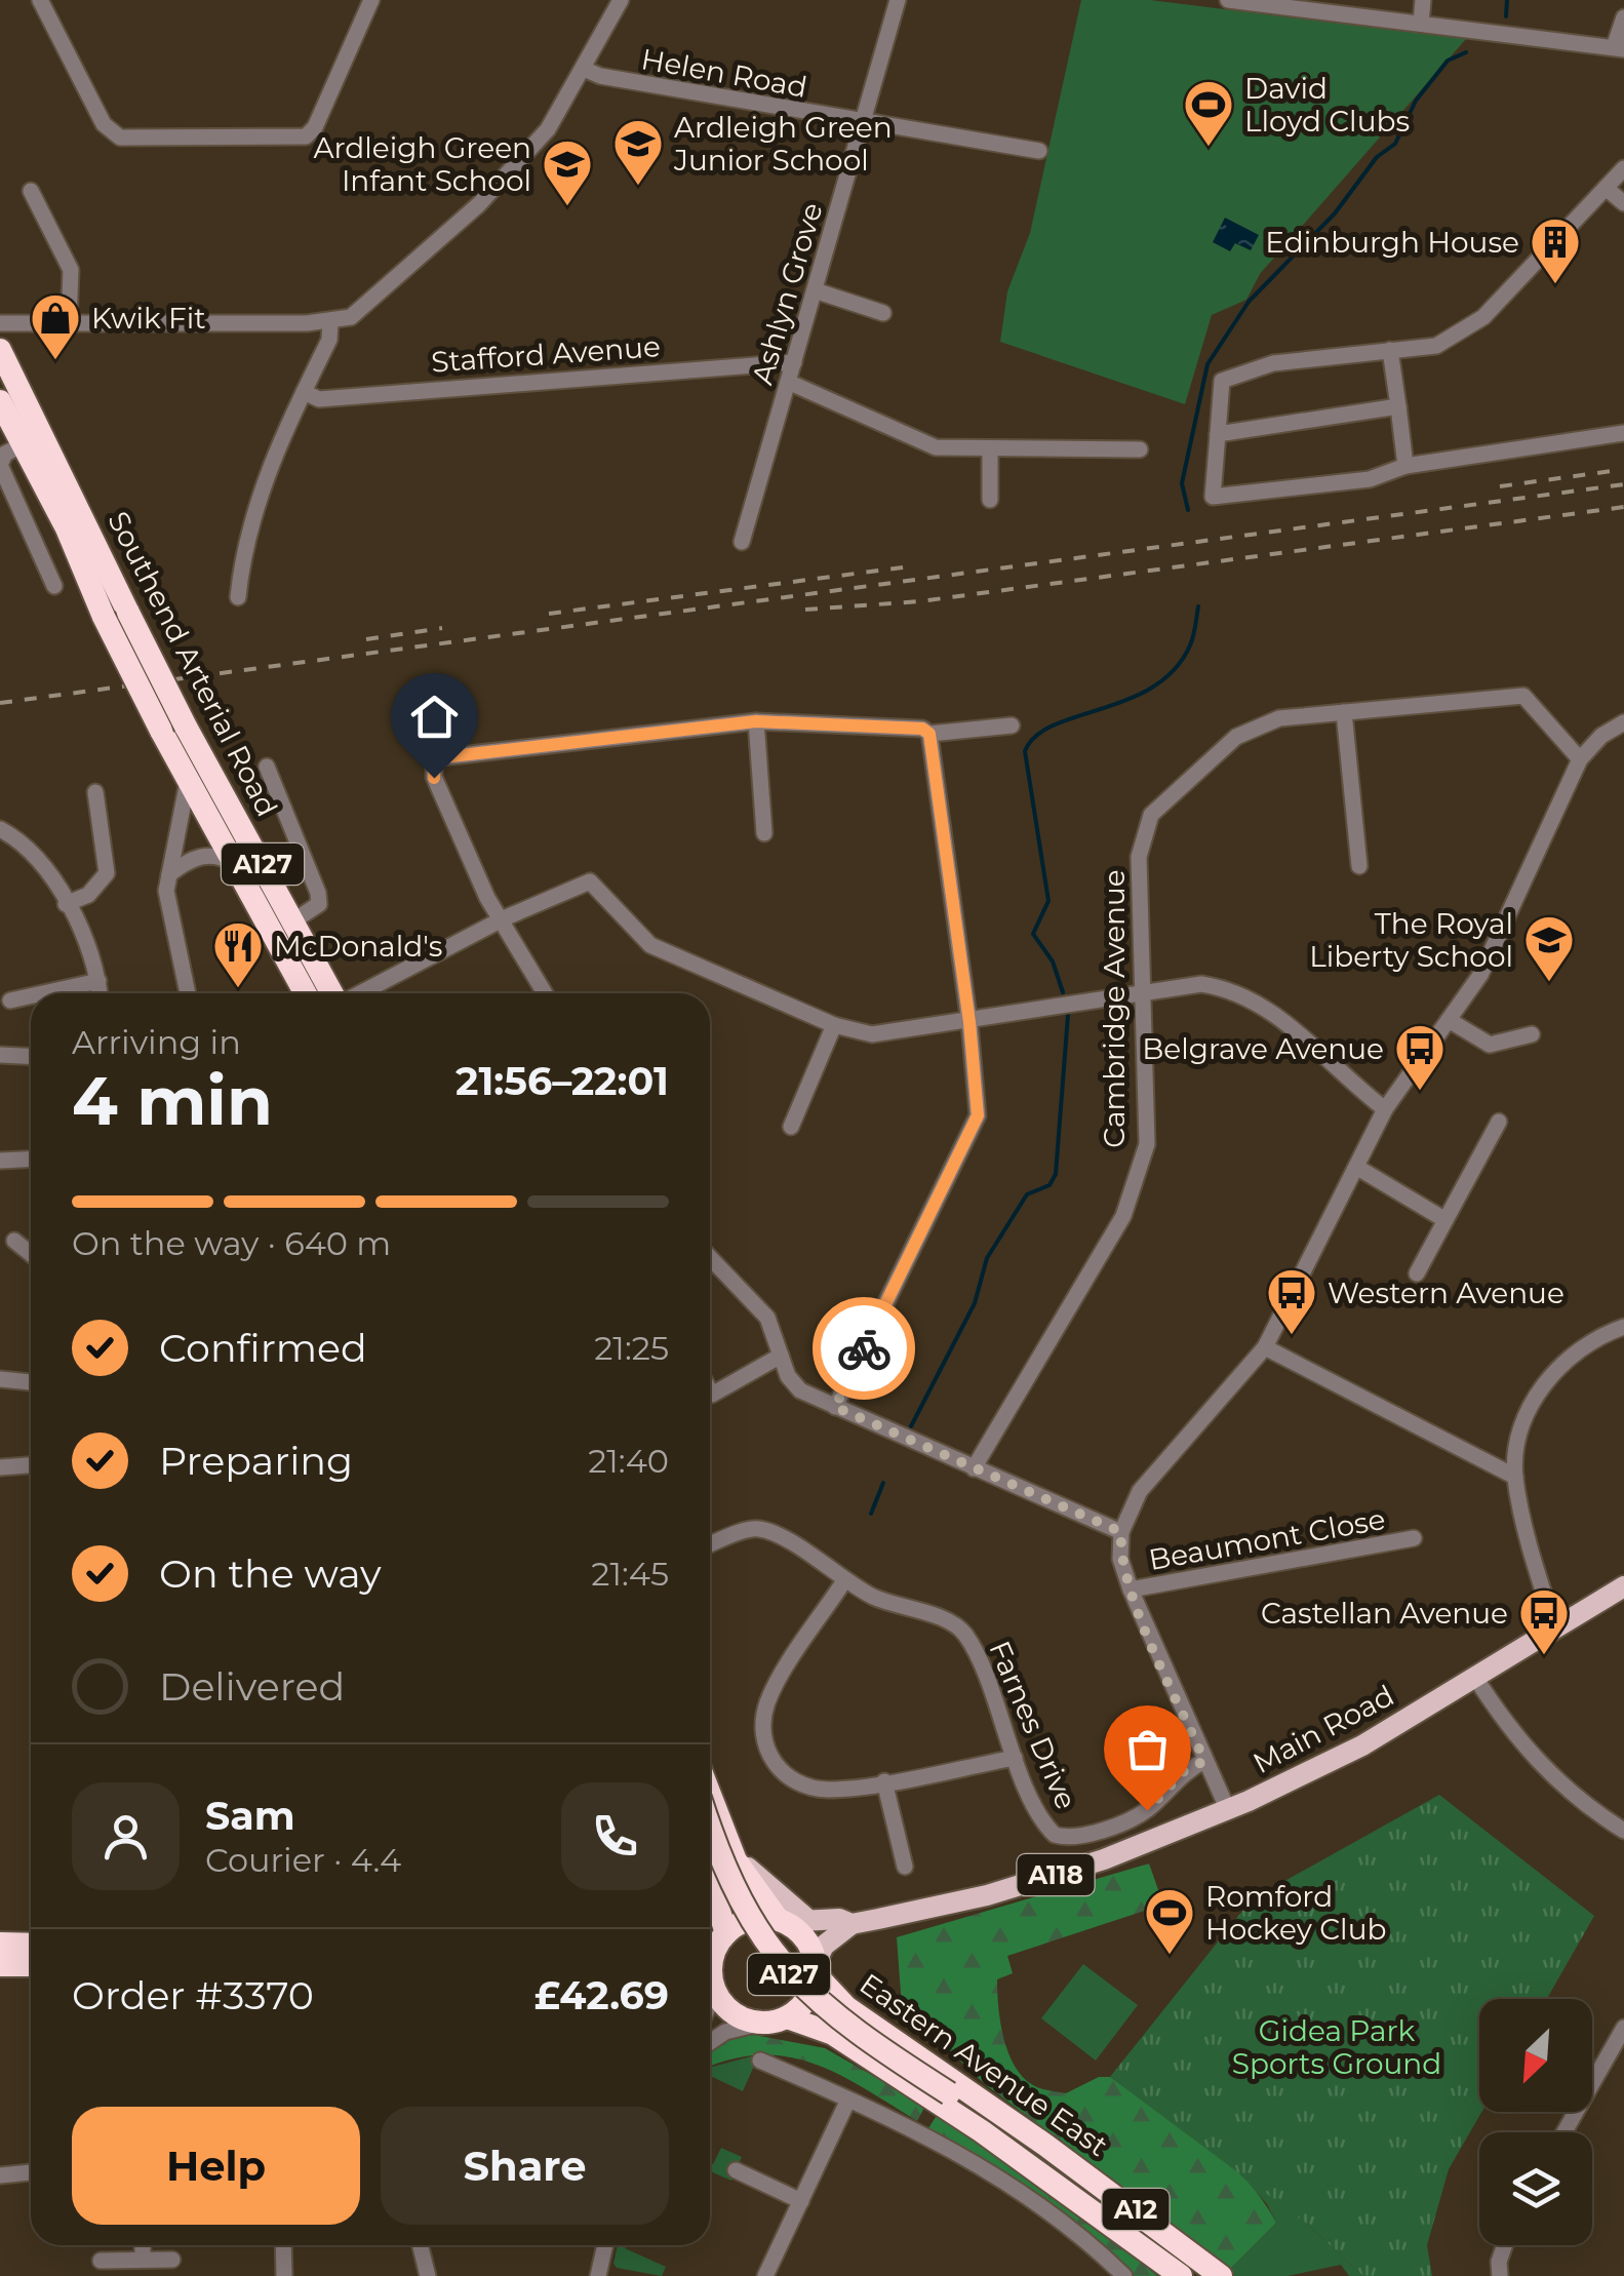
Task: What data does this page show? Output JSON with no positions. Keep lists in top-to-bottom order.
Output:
{
  "streets": {
    "highway": [
      "Southend Arterial Road",
      "A127",
      "Eastern Avenue East",
      "A12"
    ],
    "main road": ["Main Road", "A118"],
    "street": [
      "Helen Road",
      "Ashlyn Grove",
      "Stafford Avenue",
      "Cambridge Avenue",
      "Beaumont Close",
      "Farnes Drive"
    ]
  },
  "crossings": [
    ["Helen Road", "Ashlyn Grove"],
    ["Ashlyn Grove", "Stafford Avenue"],
    ["Southend Arterial Road", "A127"],
    ["A127", "Main Road"],
    ["A127", "Eastern Avenue East"],
    ["Main Road", "Eastern Avenue East"]
  ],
  "parks": ["Gidea Park Sports Ground"],
  "places": {
    "sports": ["David Lloyd Clubs", "Romford Hockey Club"],
    "school or university": ["Ardleigh Green Junior School", "Ardleigh Green Infant School", "The Royal Liberty School"],
    "building": ["Edinburgh House"],
    "shop": ["Kwik Fit"],
    "restaurant": ["McDonald's"],
    "bus stop": ["Belgrave Avenue", "Western Avenue", "Castellan Avenue"]
  },
  "north": "bottom left",
  "page": {
    "heading": ["4 min", "Arriving in", "21:56–22:01"],
    "panel": [
      "Sam",
      "Courier · 4.4",
      "Order #3370",
      "£42.69"
    ],
    "bar": "On the way · 640 m",
    "list": [
      ["Confirmed", "21:25"],
      ["Preparing", "21:40"],
      ["On the way", "21:45"],
      "Delivered"
    ],
    "buttons": ["Help", "Share"]
  }
}
